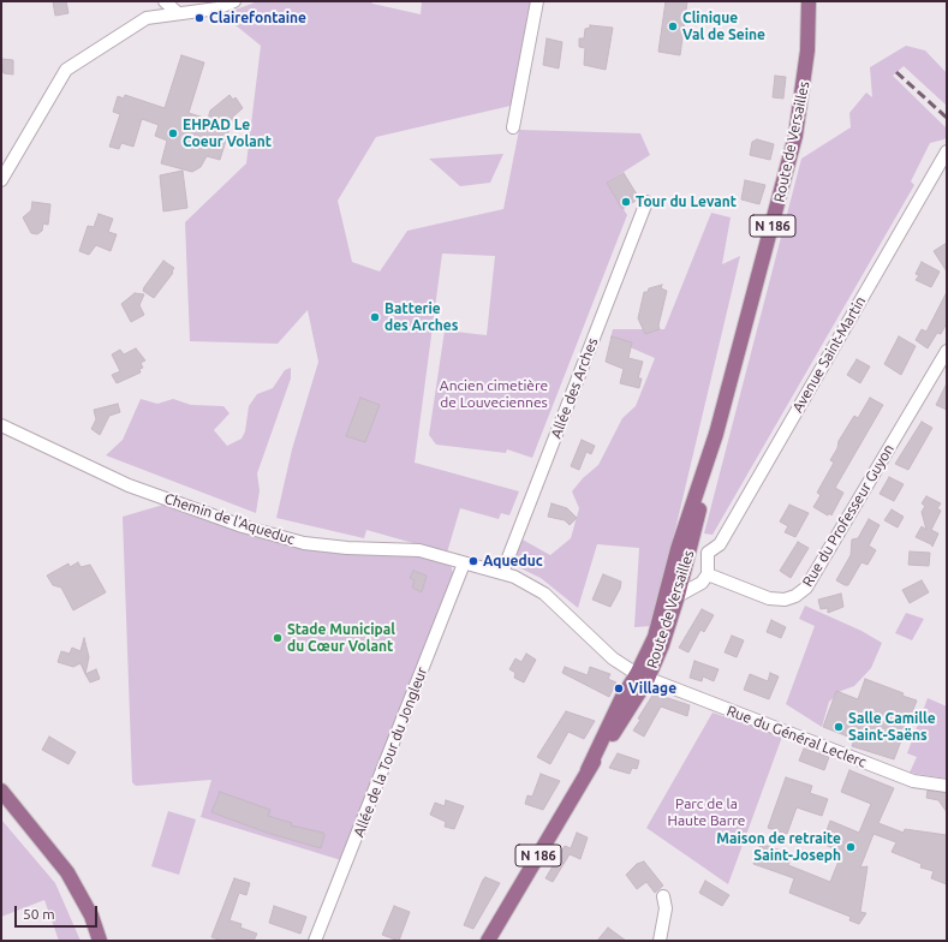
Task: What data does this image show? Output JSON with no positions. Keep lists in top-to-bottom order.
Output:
{
  "streets": {
    "main road": ["Route de Versailles", "N 186"],
    "street": [
      "Avenue Saint-Martin",
      "Allée des Arches",
      "Rue du Professeur Guyon",
      "Chemin de l'Aqueduc",
      "Rue du Général Leclerc",
      "Allée de la Tour du Jongleur"
    ]
  },
  "crossings": [
    ["Route de Versailles", "Chemin de l'Aqueduc"],
    ["Route de Versailles", "Rue du Général Leclerc"],
    ["Allée des Arches", "Chemin de l'Aqueduc"],
    ["Chemin de l'Aqueduc", "Rue du Général Leclerc"],
    ["Chemin de l'Aqueduc", "Allée de la Tour du Jongleur"]
  ],
  "parks": ["Ancien cimetière de Louveciennes", "Parc de la Haute Barre"],
  "places": [
    "Clairefontaine",
    "Clinique Val de Seine",
    "EHPAD Le Coeur Volant",
    "Tour du Levant",
    "Batterie des Arches",
    "Aqueduc",
    "Stade Municipal du Cœur Volant",
    "Village",
    "Salle Camille Saint-Saëns",
    "Maison de retraite Saint-Joseph"
  ],
  "scale_bar": "50 m"
}
